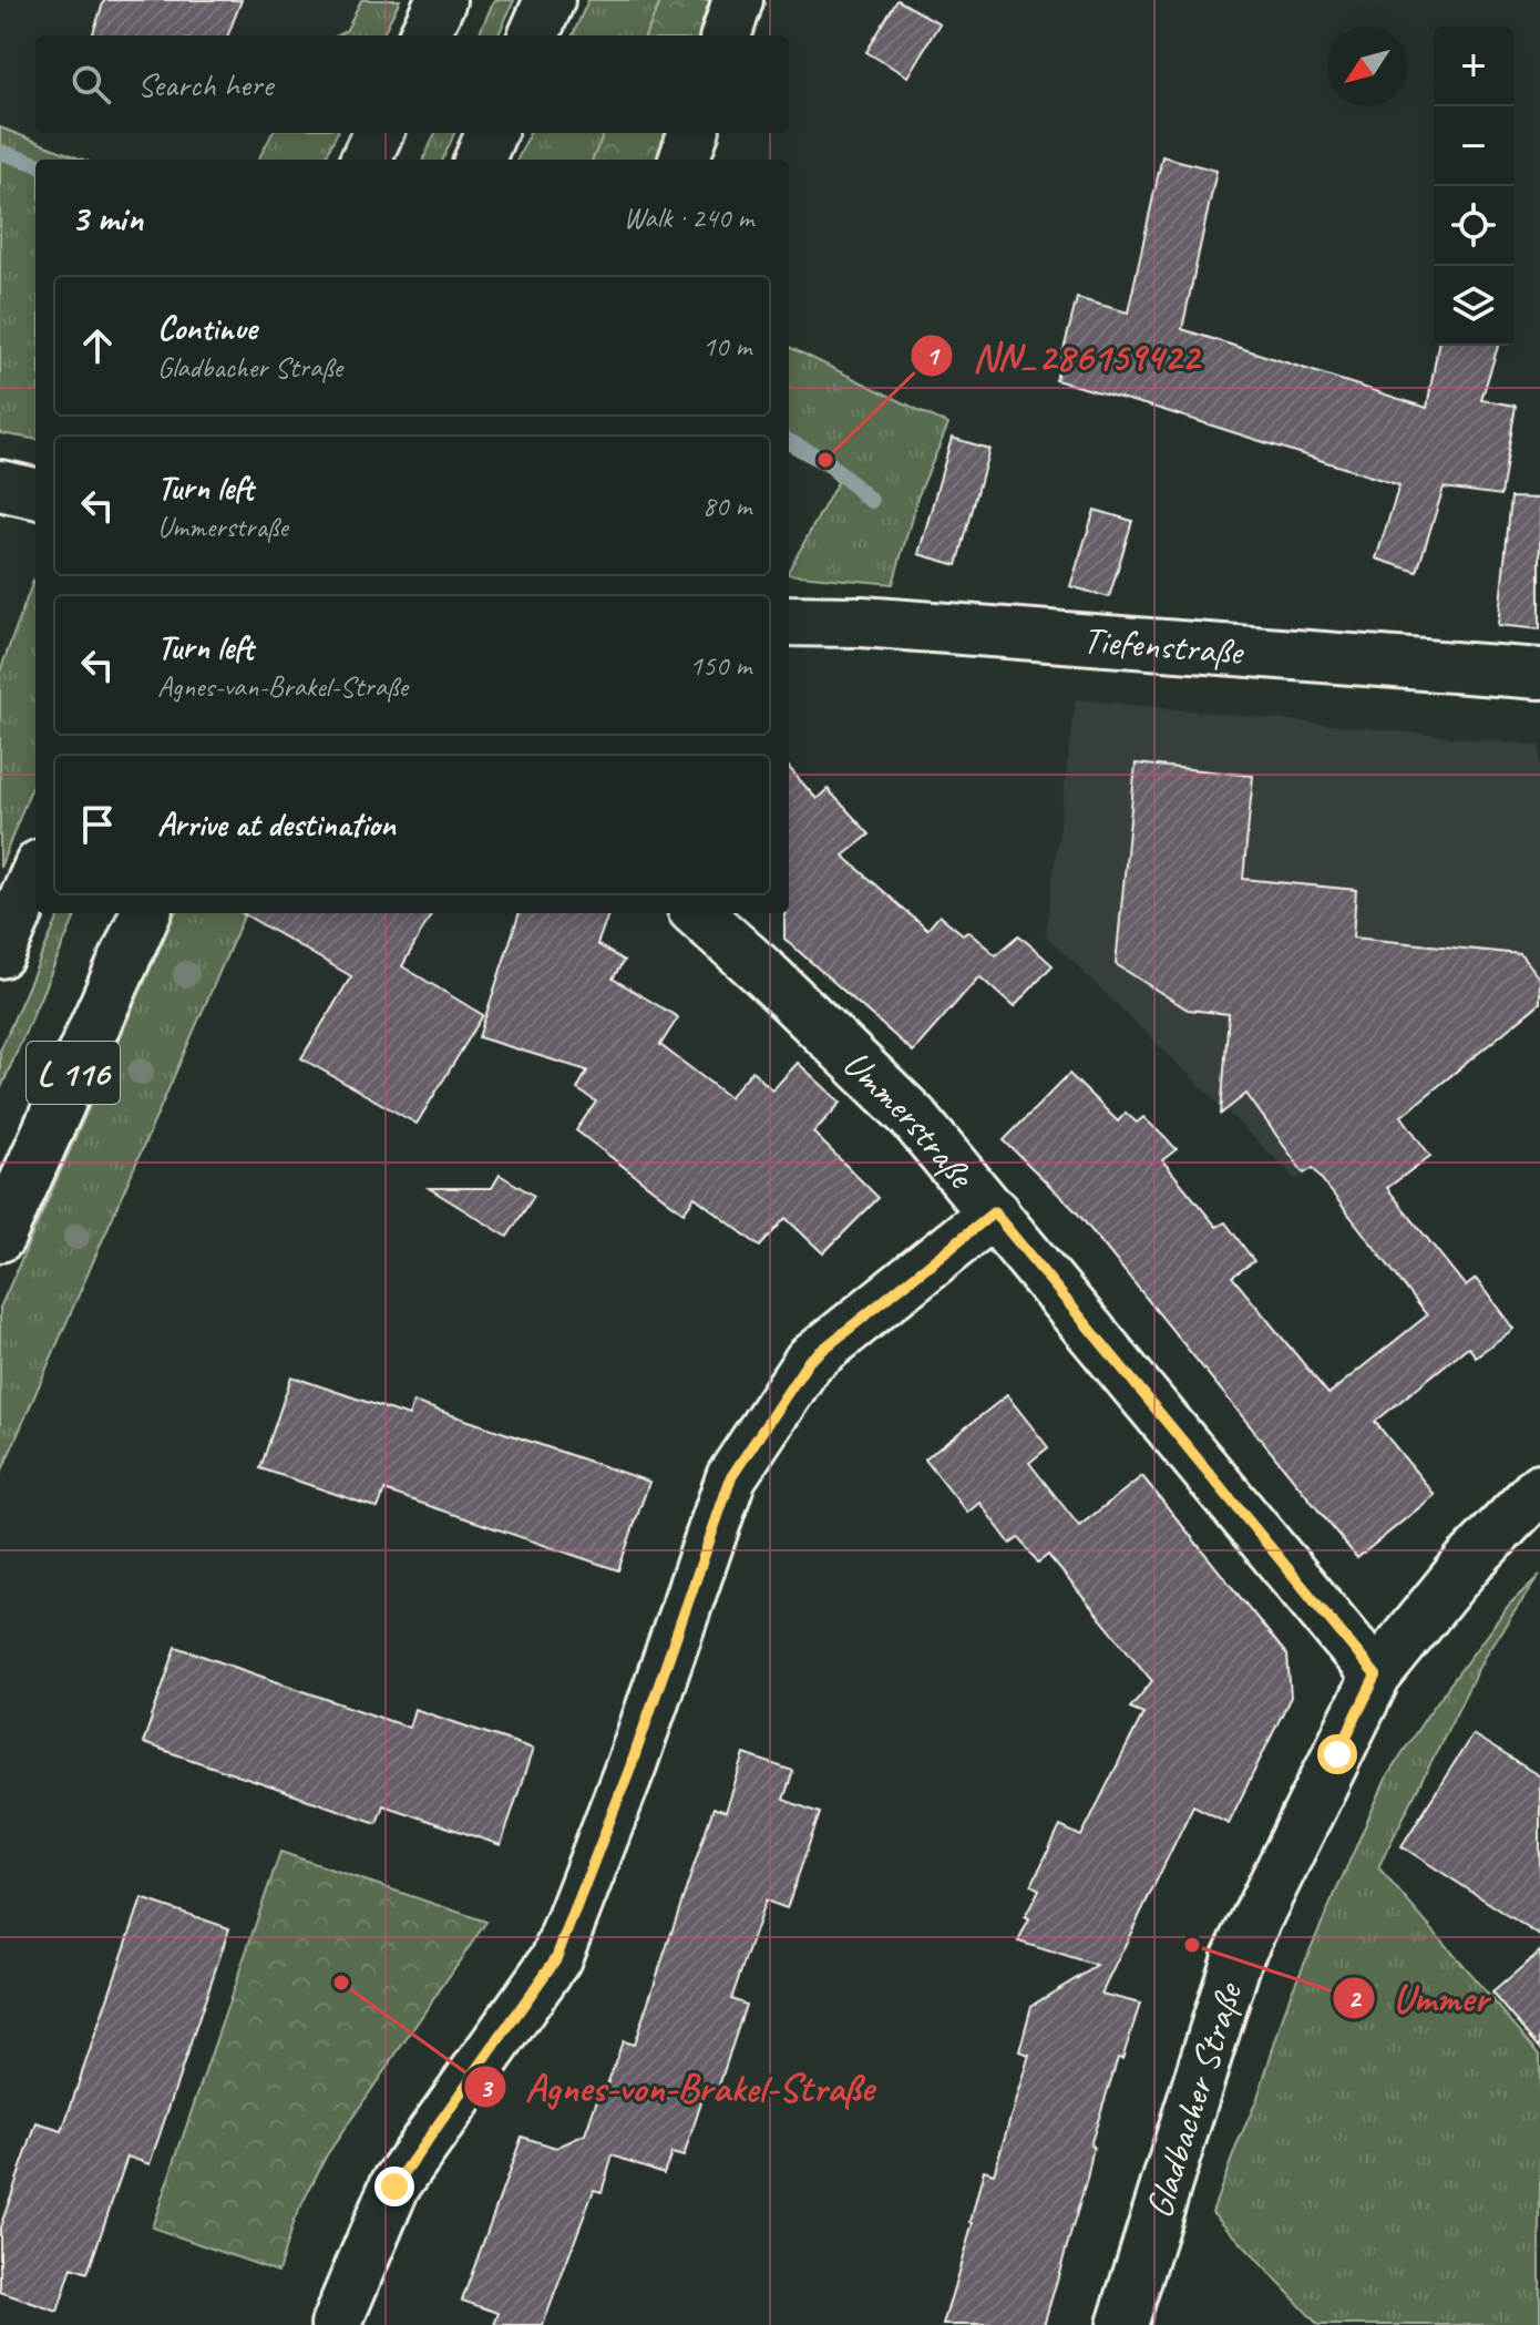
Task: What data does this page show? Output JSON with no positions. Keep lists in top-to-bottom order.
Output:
{
  "streets": {
    "street": [
      "Tiefenstraße",
      "L 116",
      "Ummerstraße",
      "Gladbacher Straße"
    ]
  },
  "crossings": [
    ["Ummerstraße", "Gladbacher Straße"]
  ],
  "places": ["NN_286159422", "Ummer", "Agnes-von-Brakel-Straße"],
  "north": "bottom left",
  "page": {
    "map_buttons": ["+", "−"],
    "search": "Search here",
    "heading": ["3 min", "Walk · 240 m"],
    "list": [
      ["Continue", "Gladbacher Straße", "10 m"],
      ["Turn left", "Ummerstraße", "80 m"],
      ["Turn left", "Agnes-van-Brakel-Straße", "150 m"],
      "Arrive at destination"
    ]
  }
}
